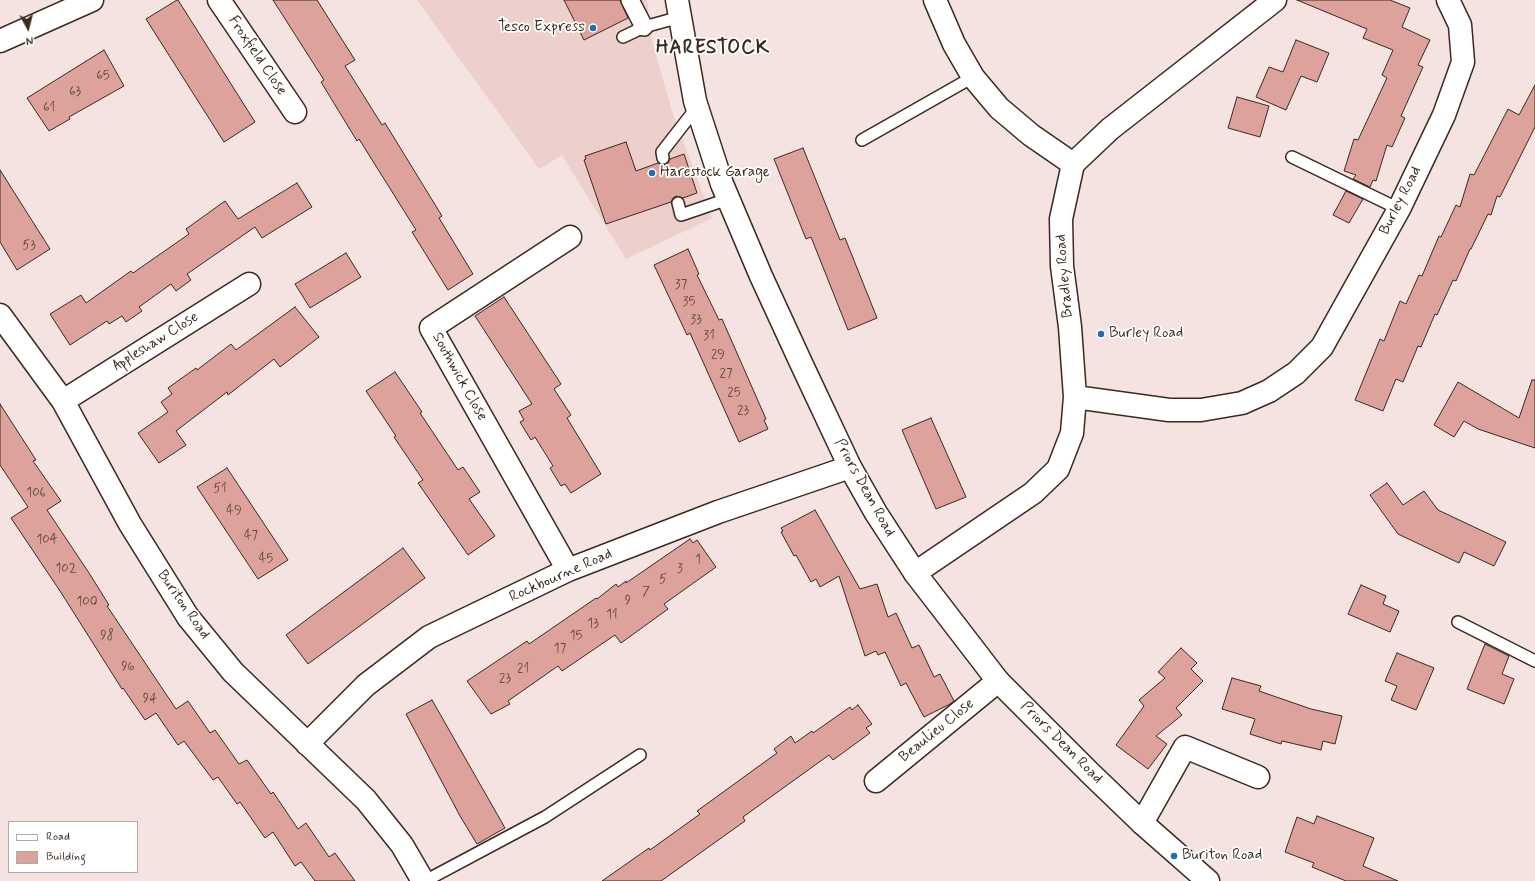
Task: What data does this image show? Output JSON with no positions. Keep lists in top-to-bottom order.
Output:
{
  "streets": {
    "street": [
      "Froxfield Close",
      "Burley Road",
      "Bradley Road",
      "Appleshaw Close",
      "Southwick Close",
      "Priors Dean Road",
      "Rockbourne Road",
      "Buriton Road",
      "Beaulieu Close"
    ]
  },
  "crossings": [
    ["Burley Road", "Bradley Road"],
    ["Bradley Road", "Priors Dean Road"],
    ["Appleshaw Close", "Buriton Road"],
    ["Southwick Close", "Rockbourne Road"],
    ["Priors Dean Road", "Rockbourne Road"],
    ["Priors Dean Road", "Beaulieu Close"],
    ["Rockbourne Road", "Buriton Road"]
  ],
  "districts": ["HARESTOCK"],
  "places": [
    "Tesco Express",
    "Harestock Garage",
    "Burley Road",
    "Buriton Road"
  ],
  "house_numbers": [
    "65",
    "63",
    "61",
    "53",
    "37",
    "35",
    "33",
    "31",
    "29",
    "27",
    "25",
    "23",
    "51",
    "106",
    "49",
    "47",
    "104",
    "45",
    "1",
    "102",
    "3",
    "5",
    "7",
    "9",
    "100",
    "11",
    "13",
    "98",
    "15",
    "17",
    "96",
    "21",
    "23",
    "94"
  ],
  "legend": ["Road", "Building"],
  "north": "bottom"
}
